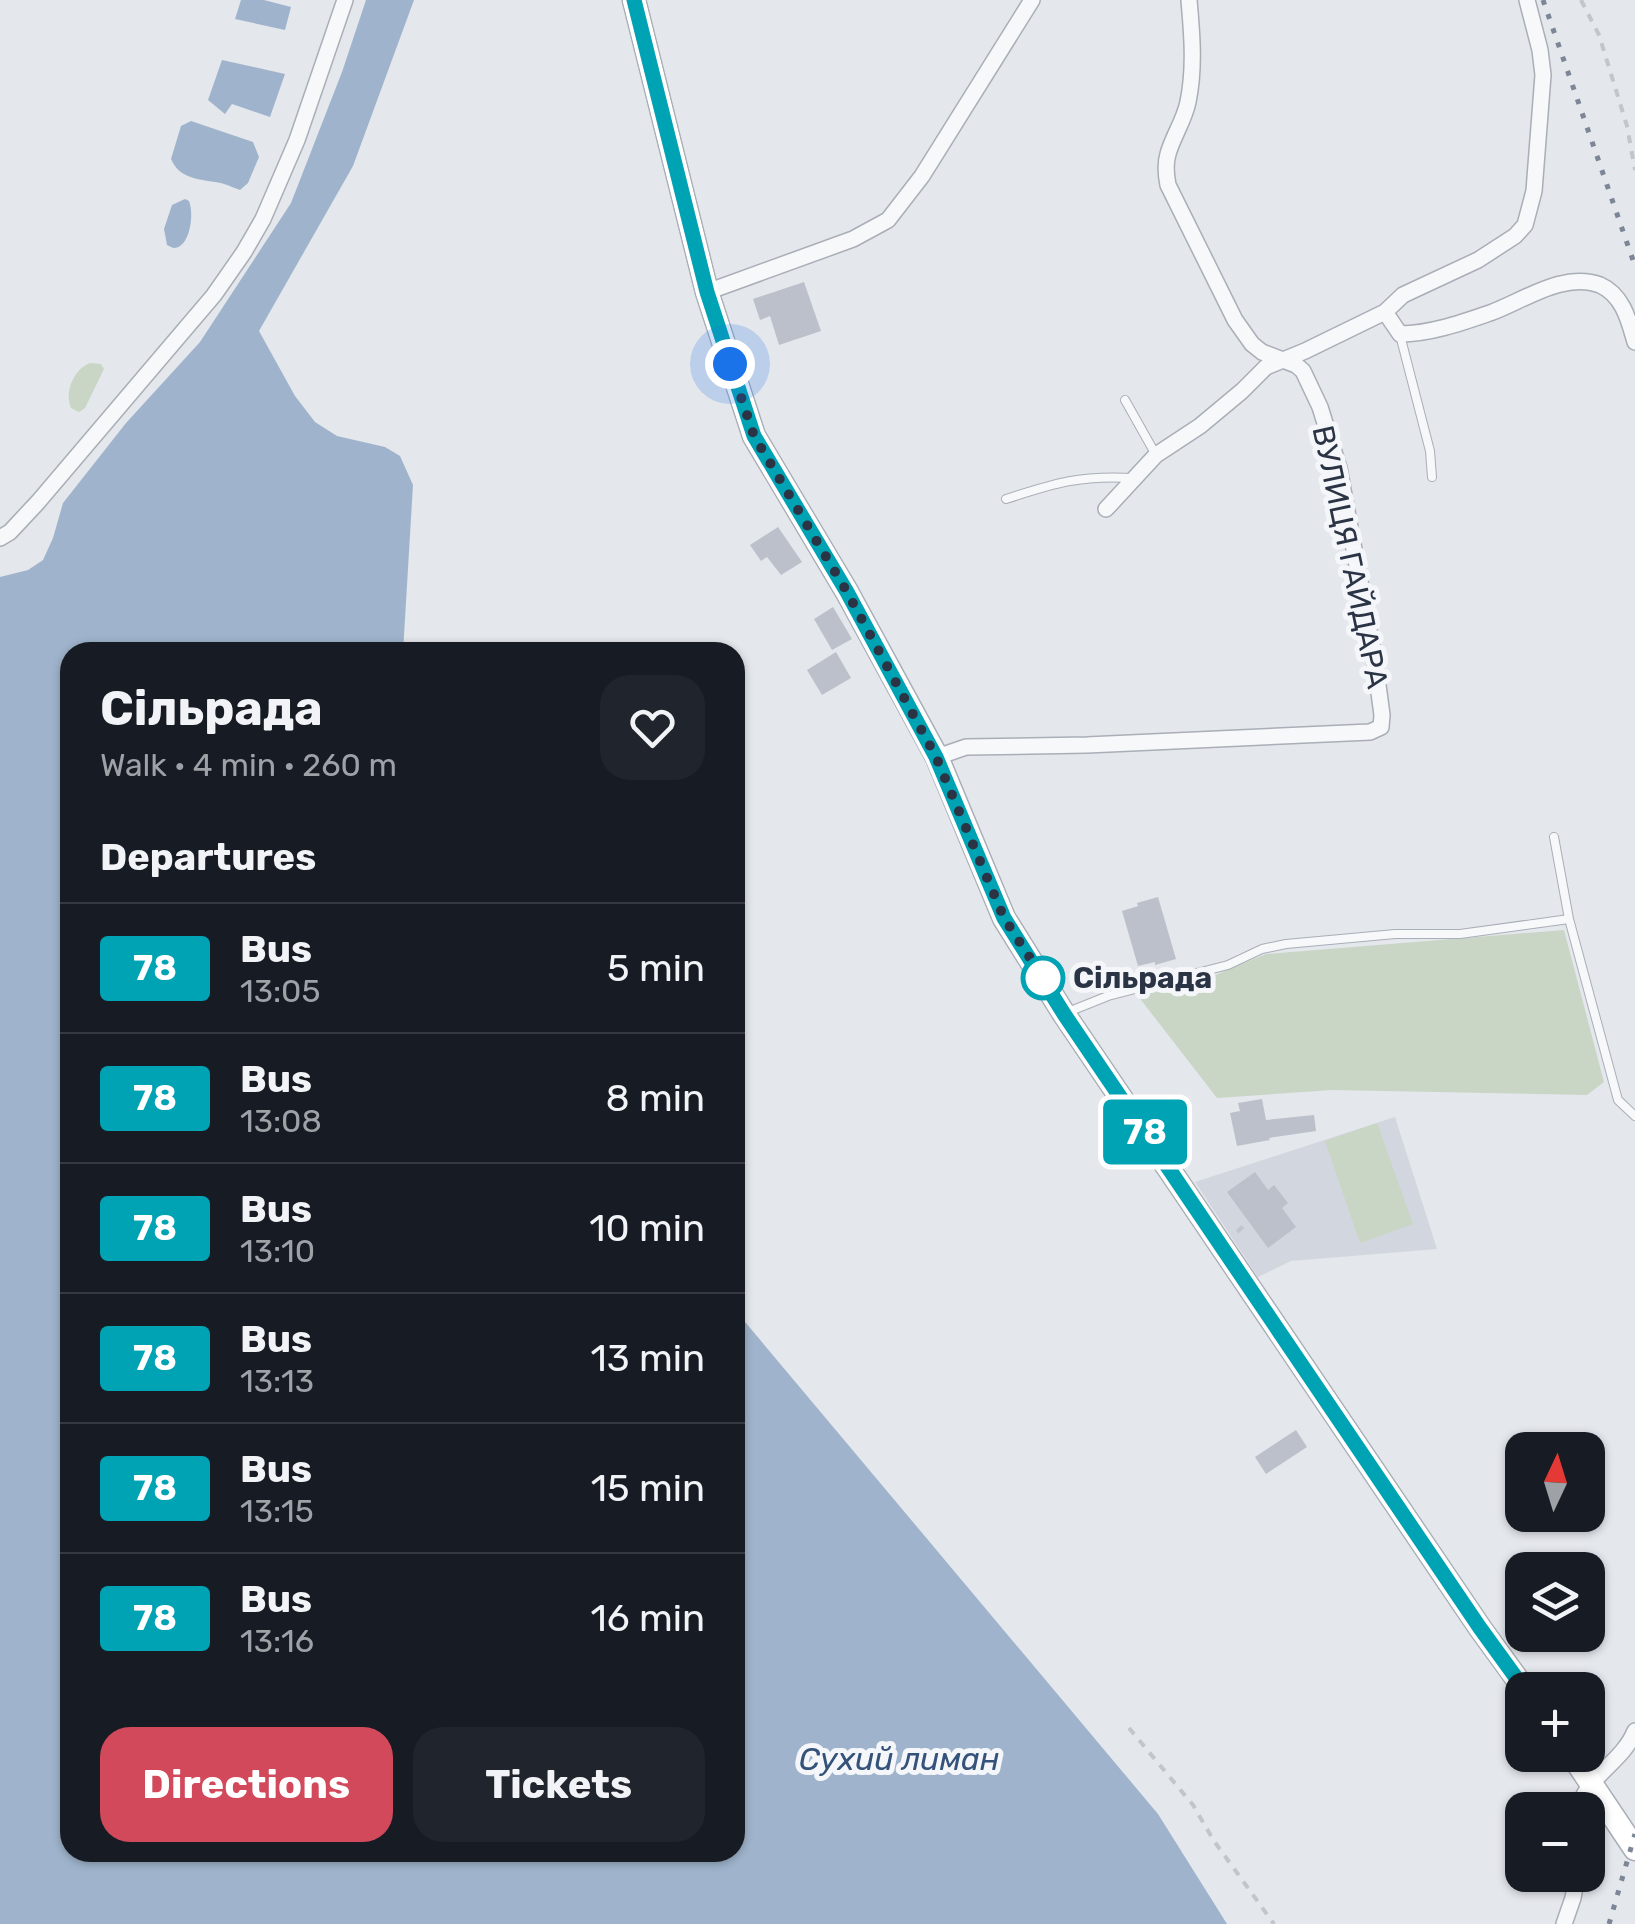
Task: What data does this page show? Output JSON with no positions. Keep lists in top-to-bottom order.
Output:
{
  "streets": {
    "street": ["ВУЛИЦЯ ГАЙДАРА"]
  },
  "water": ["Сухий лиман"],
  "places": ["Сільрада"],
  "lines": ["bus line 78"],
  "north": "top",
  "page": {
    "on_map": "78",
    "heading": [
      ["Сільрада", "Walk · 4 min · 260 m"],
      "Departures"
    ],
    "list": [
      {
        "mark": "78",
        "name": "Bus",
        "note": "13:05",
        "value": "5 min"
      },
      {
        "mark": "78",
        "name": "Bus",
        "note": "13:08",
        "value": "8 min"
      },
      {
        "mark": "78",
        "name": "Bus",
        "note": "13:10",
        "value": "10 min"
      },
      {
        "mark": "78",
        "name": "Bus",
        "note": "13:13",
        "value": "13 min"
      },
      {
        "mark": "78",
        "name": "Bus",
        "note": "13:15",
        "value": "15 min"
      },
      {
        "mark": "78",
        "name": "Bus",
        "note": "13:16",
        "value": "16 min"
      }
    ],
    "map_buttons": ["+", "−"],
    "buttons": ["Directions", "Tickets"]
  }
}
